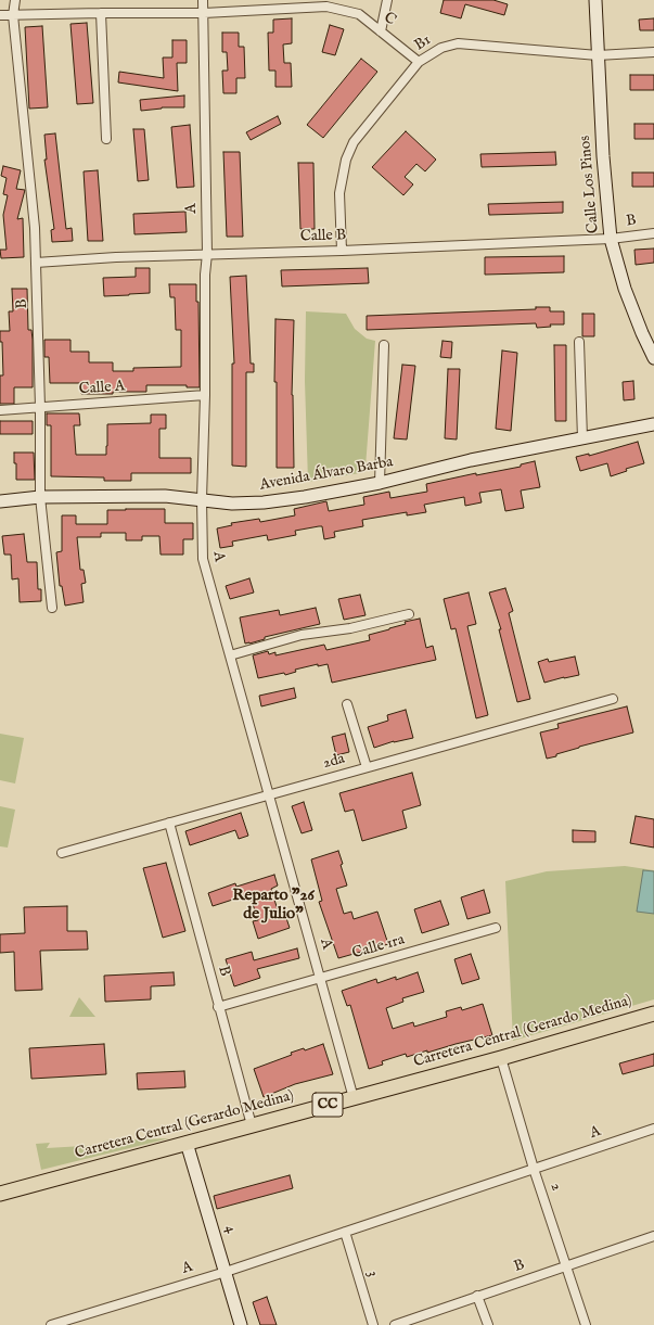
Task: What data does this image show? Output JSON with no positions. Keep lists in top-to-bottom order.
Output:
{
  "streets": {
    "main road": ["Carretera Central (Gerardo Medina)", "CC"],
    "street": [
      "C",
      "B1",
      "Calle Los Pinos",
      "A",
      "B",
      "Calle B",
      "Calle A",
      "Avenida Álvaro Barba",
      "2da",
      "Calle 1ra",
      "2",
      "4",
      "3"
    ]
  },
  "crossings": [
    ["C", "B1"],
    ["C", "A"],
    ["C", "B"],
    ["B1", "Calle Los Pinos"],
    ["B1", "Calle B"],
    ["Calle Los Pinos", "B"],
    ["Calle Los Pinos", "Calle B"],
    ["A", "Calle B"],
    ["A", "Calle A"],
    ["A", "Avenida Álvaro Barba"],
    ["A", "2da"],
    ["A", "Calle 1ra"],
    ["A", "Carretera Central (Gerardo Medina)"],
    ["A", "2"],
    ["A", "4"],
    ["A", "3"],
    ["B", "Calle B"],
    ["B", "Calle A"],
    ["B", "Avenida Álvaro Barba"],
    ["B", "2da"],
    ["B", "Calle 1ra"],
    ["B", "Carretera Central (Gerardo Medina)"],
    ["B", "2"],
    ["Carretera Central (Gerardo Medina)", "2"],
    ["Carretera Central (Gerardo Medina)", "4"]
  ],
  "districts": ["Reparto \"26 de Julio\""]
}
